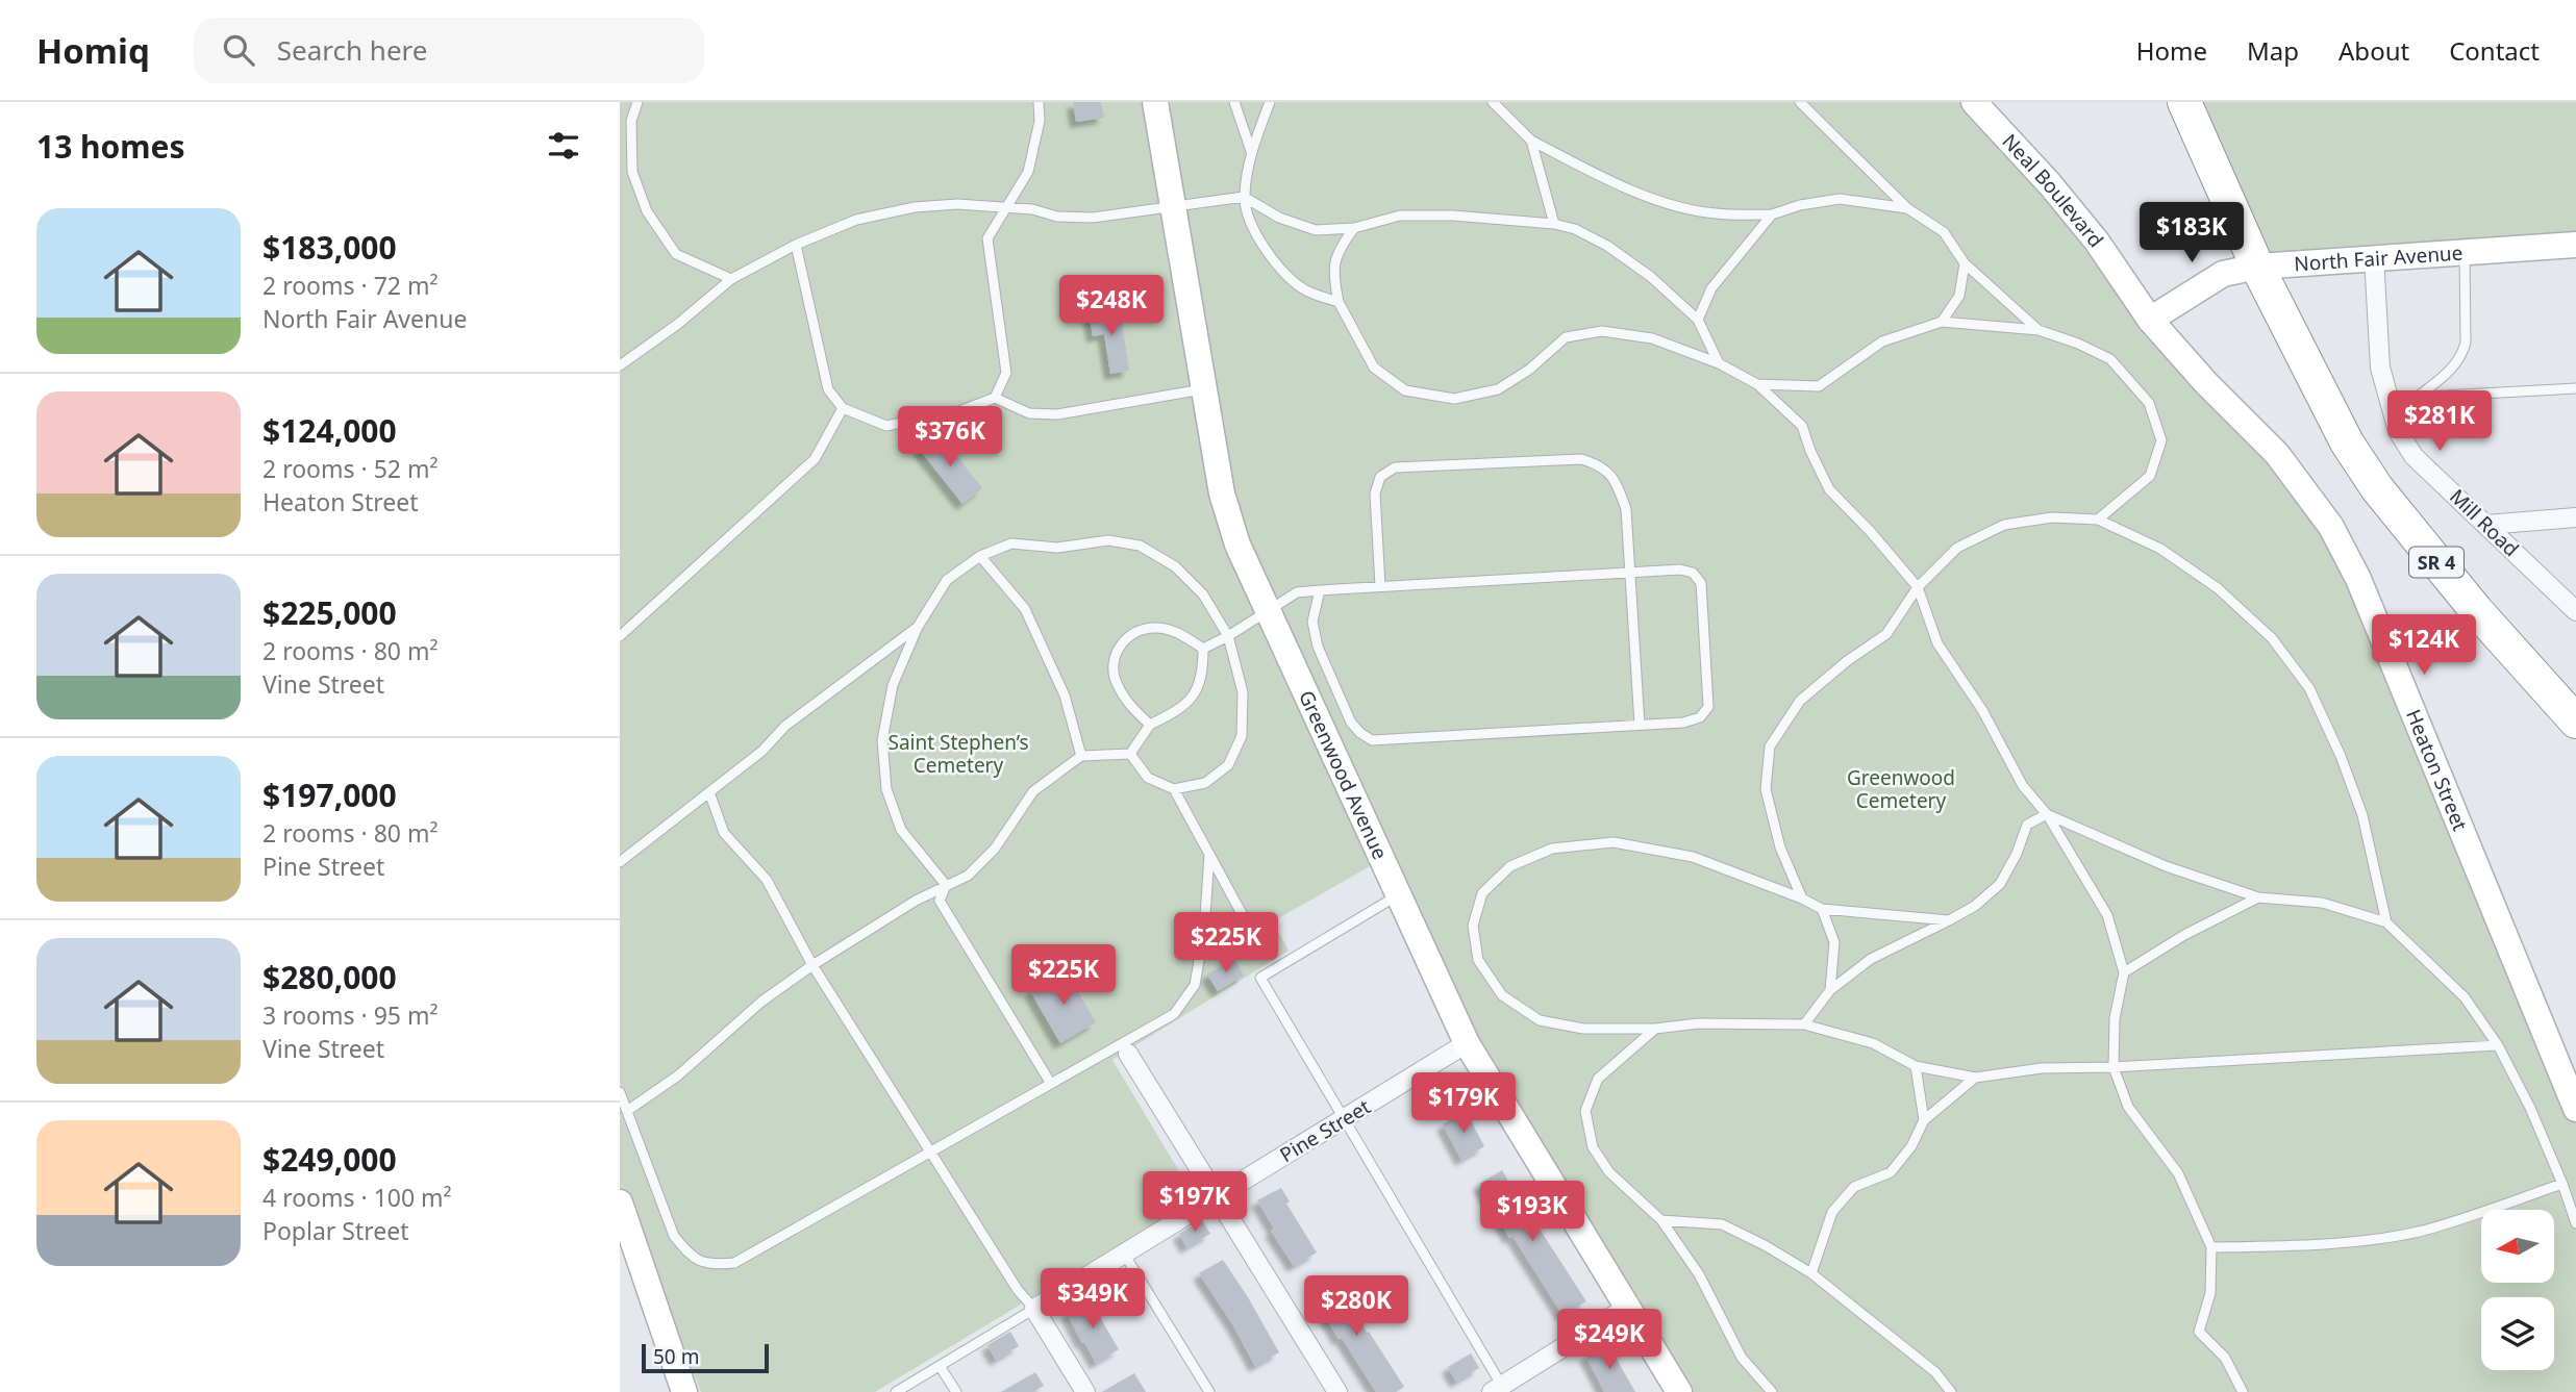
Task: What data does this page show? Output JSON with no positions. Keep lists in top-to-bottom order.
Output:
{
  "streets": {
    "highway": ["SR 4"],
    "street": [
      "Neal Boulevard",
      "North Fair Avenue",
      "Mill Road",
      "Heaton Street",
      "Greenwood Avenue",
      "Pine Street"
    ]
  },
  "crossings": [
    ["Neal Boulevard", "North Fair Avenue"],
    ["Neal Boulevard", "Heaton Street"],
    ["North Fair Avenue", "Mill Road"],
    ["North Fair Avenue", "SR 4"],
    ["North Fair Avenue", "Heaton Street"],
    ["Greenwood Avenue", "Pine Street"]
  ],
  "parks": ["Saint Stephen’s Cemetery", "Greenwood Cemetery"],
  "scale_bar": "50 m",
  "north": "left",
  "page": {
    "header": "Homiq",
    "search": "Search here",
    "nav": [
      "Home",
      "Map",
      "About",
      "Contact"
    ],
    "heading": "13 homes",
    "list": [
      {
        "name": "$183,000",
        "note": "2 rooms · 72 m² · North Fair Avenue"
      },
      {
        "name": "$124,000",
        "note": "2 rooms · 52 m² · Heaton Street"
      },
      {
        "name": "$225,000",
        "note": "2 rooms · 80 m² · Vine Street"
      },
      {
        "name": "$197,000",
        "note": "2 rooms · 80 m² · Pine Street"
      },
      {
        "name": "$280,000",
        "note": "3 rooms · 95 m² · Vine Street"
      },
      {
        "name": "$249,000",
        "note": "4 rooms · 100 m² · Poplar Street"
      }
    ],
    "price": [
      "$183K",
      "$248K",
      "$281K",
      "$376K",
      "$124K",
      "$225K",
      "$225K",
      "$179K",
      "$197K",
      "$193K",
      "$349K",
      "$280K",
      "$249K"
    ],
    "scale": "50 m"
  }
}
